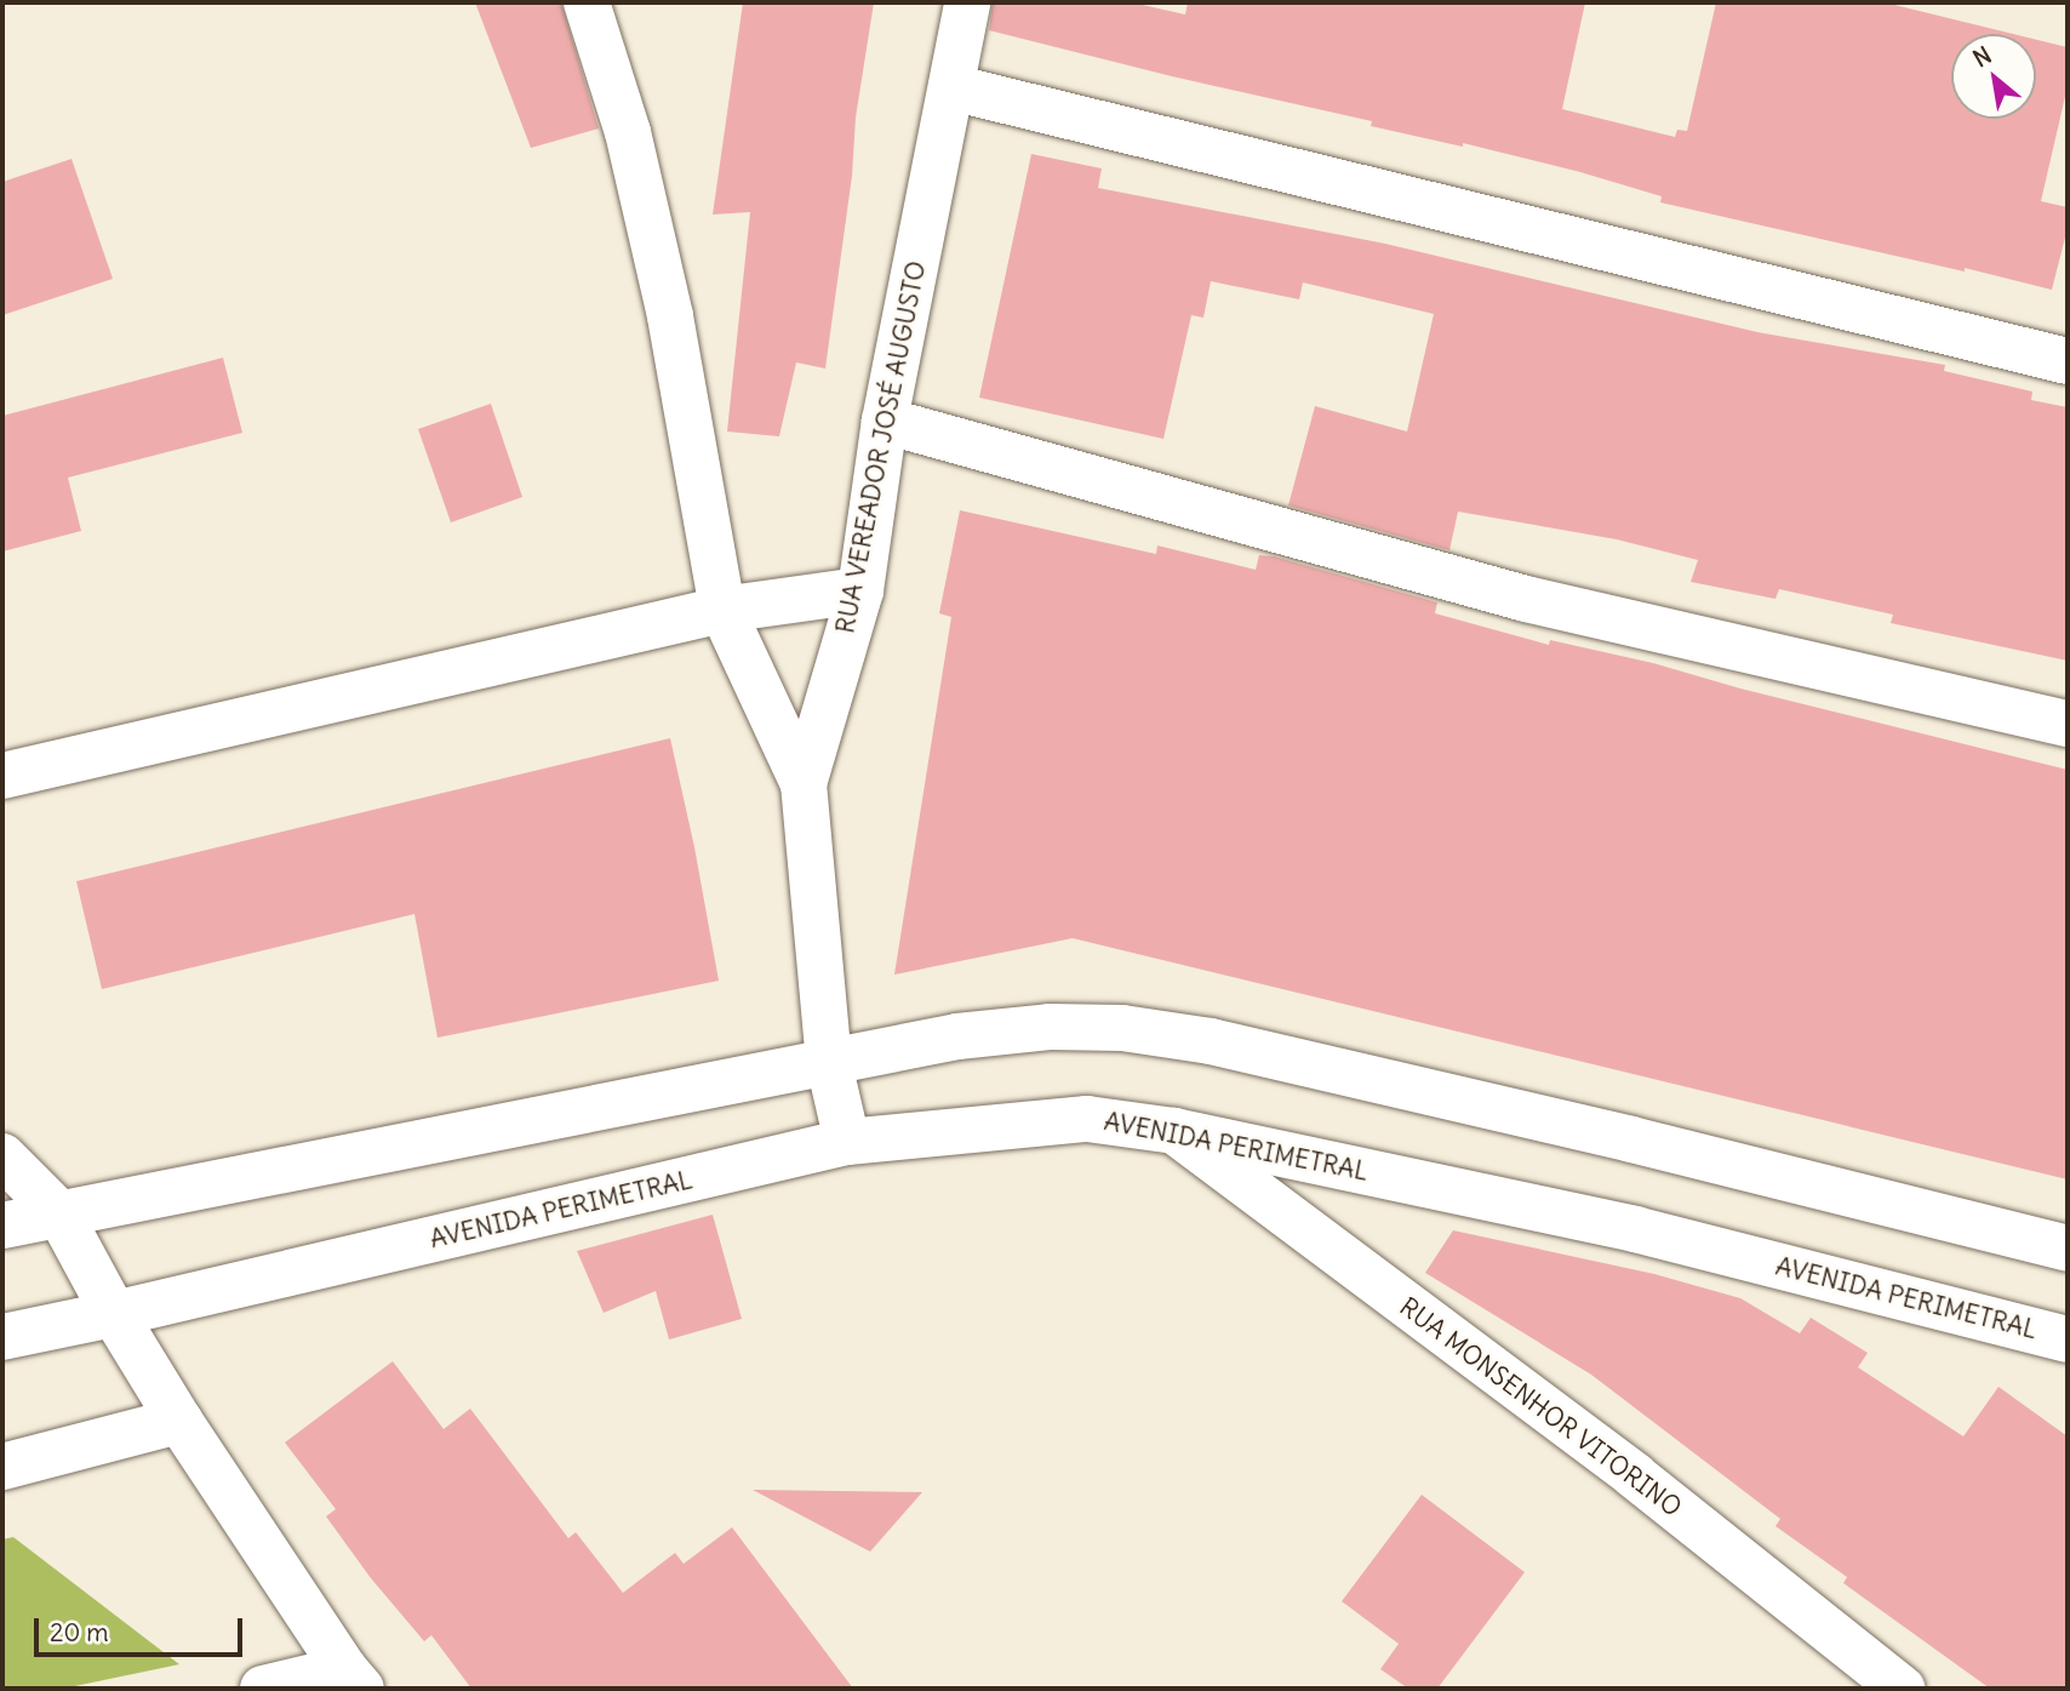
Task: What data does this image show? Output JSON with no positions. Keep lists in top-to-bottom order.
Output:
{
  "streets": {
    "street": ["RUA VEREADOR JOSÉ AUGUSTO", "AVENIDA PERIMETRAL", "RUA MONSENHOR VITORINO"]
  },
  "crossings": [
    ["RUA VEREADOR JOSÉ AUGUSTO", "AVENIDA PERIMETRAL"],
    ["AVENIDA PERIMETRAL", "RUA MONSENHOR VITORINO"]
  ],
  "scale_bar": "20 m",
  "north": "top left"
}
